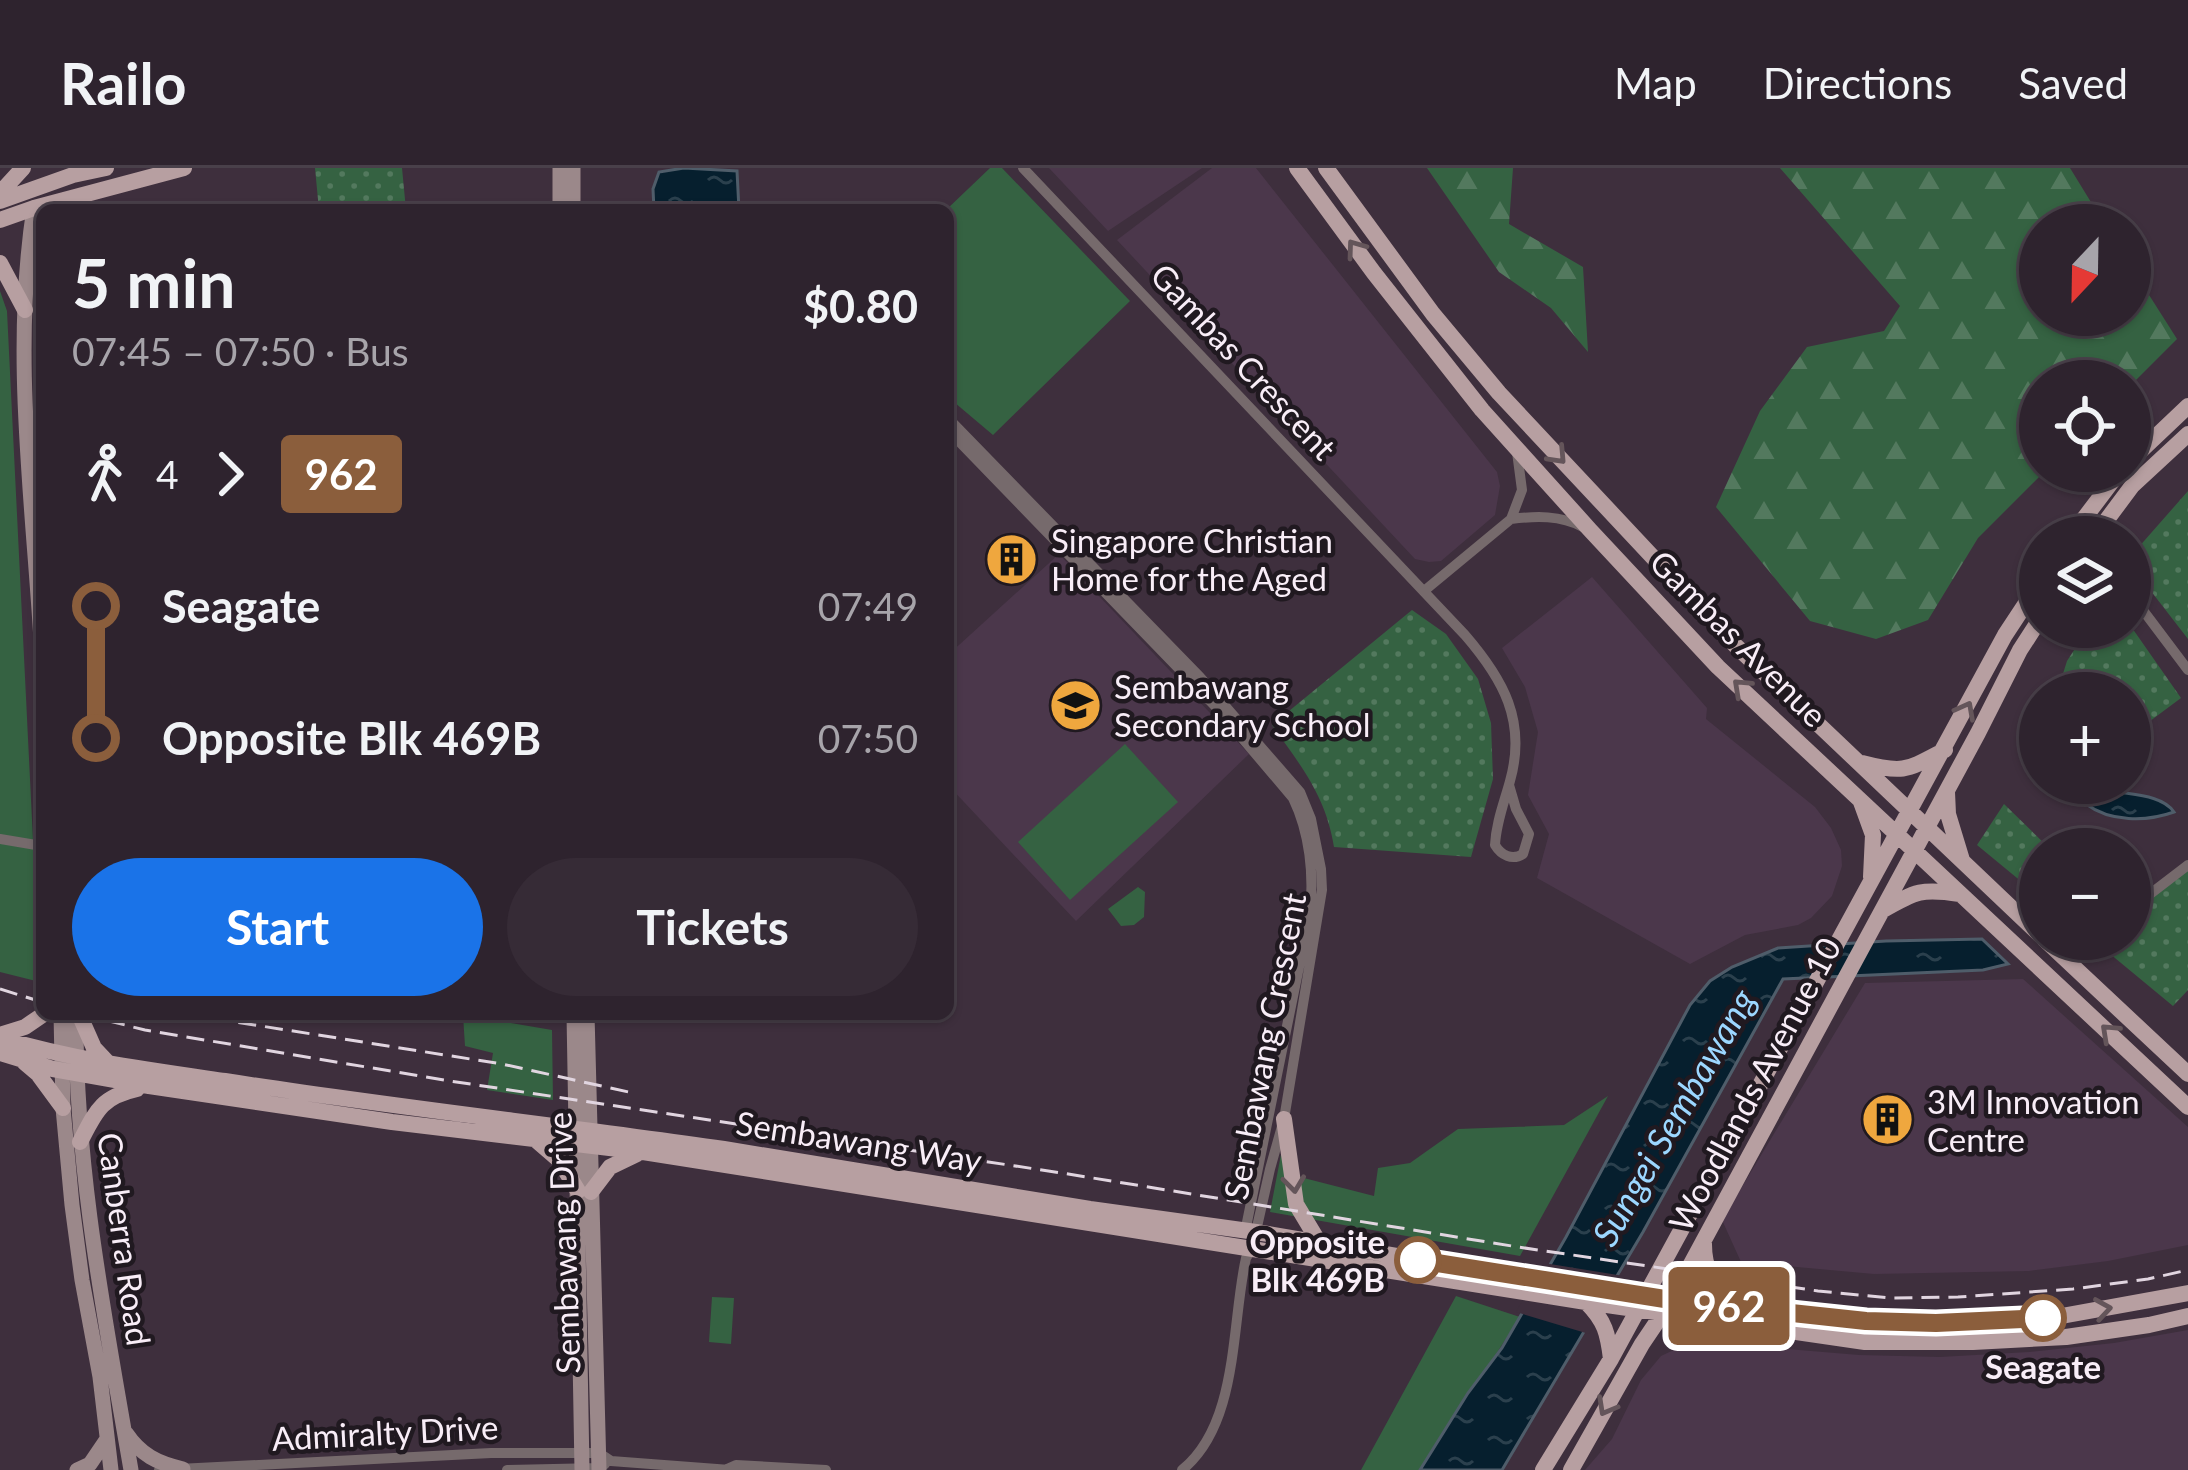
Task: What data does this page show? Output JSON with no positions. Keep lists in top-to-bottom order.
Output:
{
  "streets": {
    "main road": [
      "Gambas Avenue",
      "Woodlands Avenue 10",
      "Sembawang Way",
      "Canberra Road",
      "Sembawang Drive"
    ],
    "street": ["Gambas Crescent", "Sembawang Crescent", "Admiralty Drive"]
  },
  "crossings": [
    ["Gambas Avenue", "Woodlands Avenue 10"],
    ["Sembawang Crescent", "Sembawang Way"],
    ["Woodlands Avenue 10", "Sembawang Way"],
    ["Sembawang Way", "Canberra Road"],
    ["Sembawang Way", "Sembawang Drive"],
    ["Sembawang Drive", "Admiralty Drive"]
  ],
  "water": ["Sungei Sembawang"],
  "places": {
    "building": ["Singapore Christian Home for the Aged", "3M Innovation Centre"],
    "school or university": ["Sembawang Secondary School"],
    "other": ["Opposite Blk 469B", "Seagate"]
  },
  "lines": ["bus line 962"],
  "north": "bottom",
  "page": {
    "header": "Railo",
    "nav": ["Map", "Directions", "Saved"],
    "on_map": "962",
    "map_buttons": ["+", "−"],
    "heading": ["5 min", "07:45 – 07:50 · Bus", "$0.80"],
    "legs": ["4", "962"],
    "list": [
      {
        "name": "Seagate",
        "value": "07:49"
      },
      {
        "name": "Opposite Blk 469B",
        "value": "07:50"
      }
    ],
    "buttons": ["Start", "Tickets"]
  }
}
